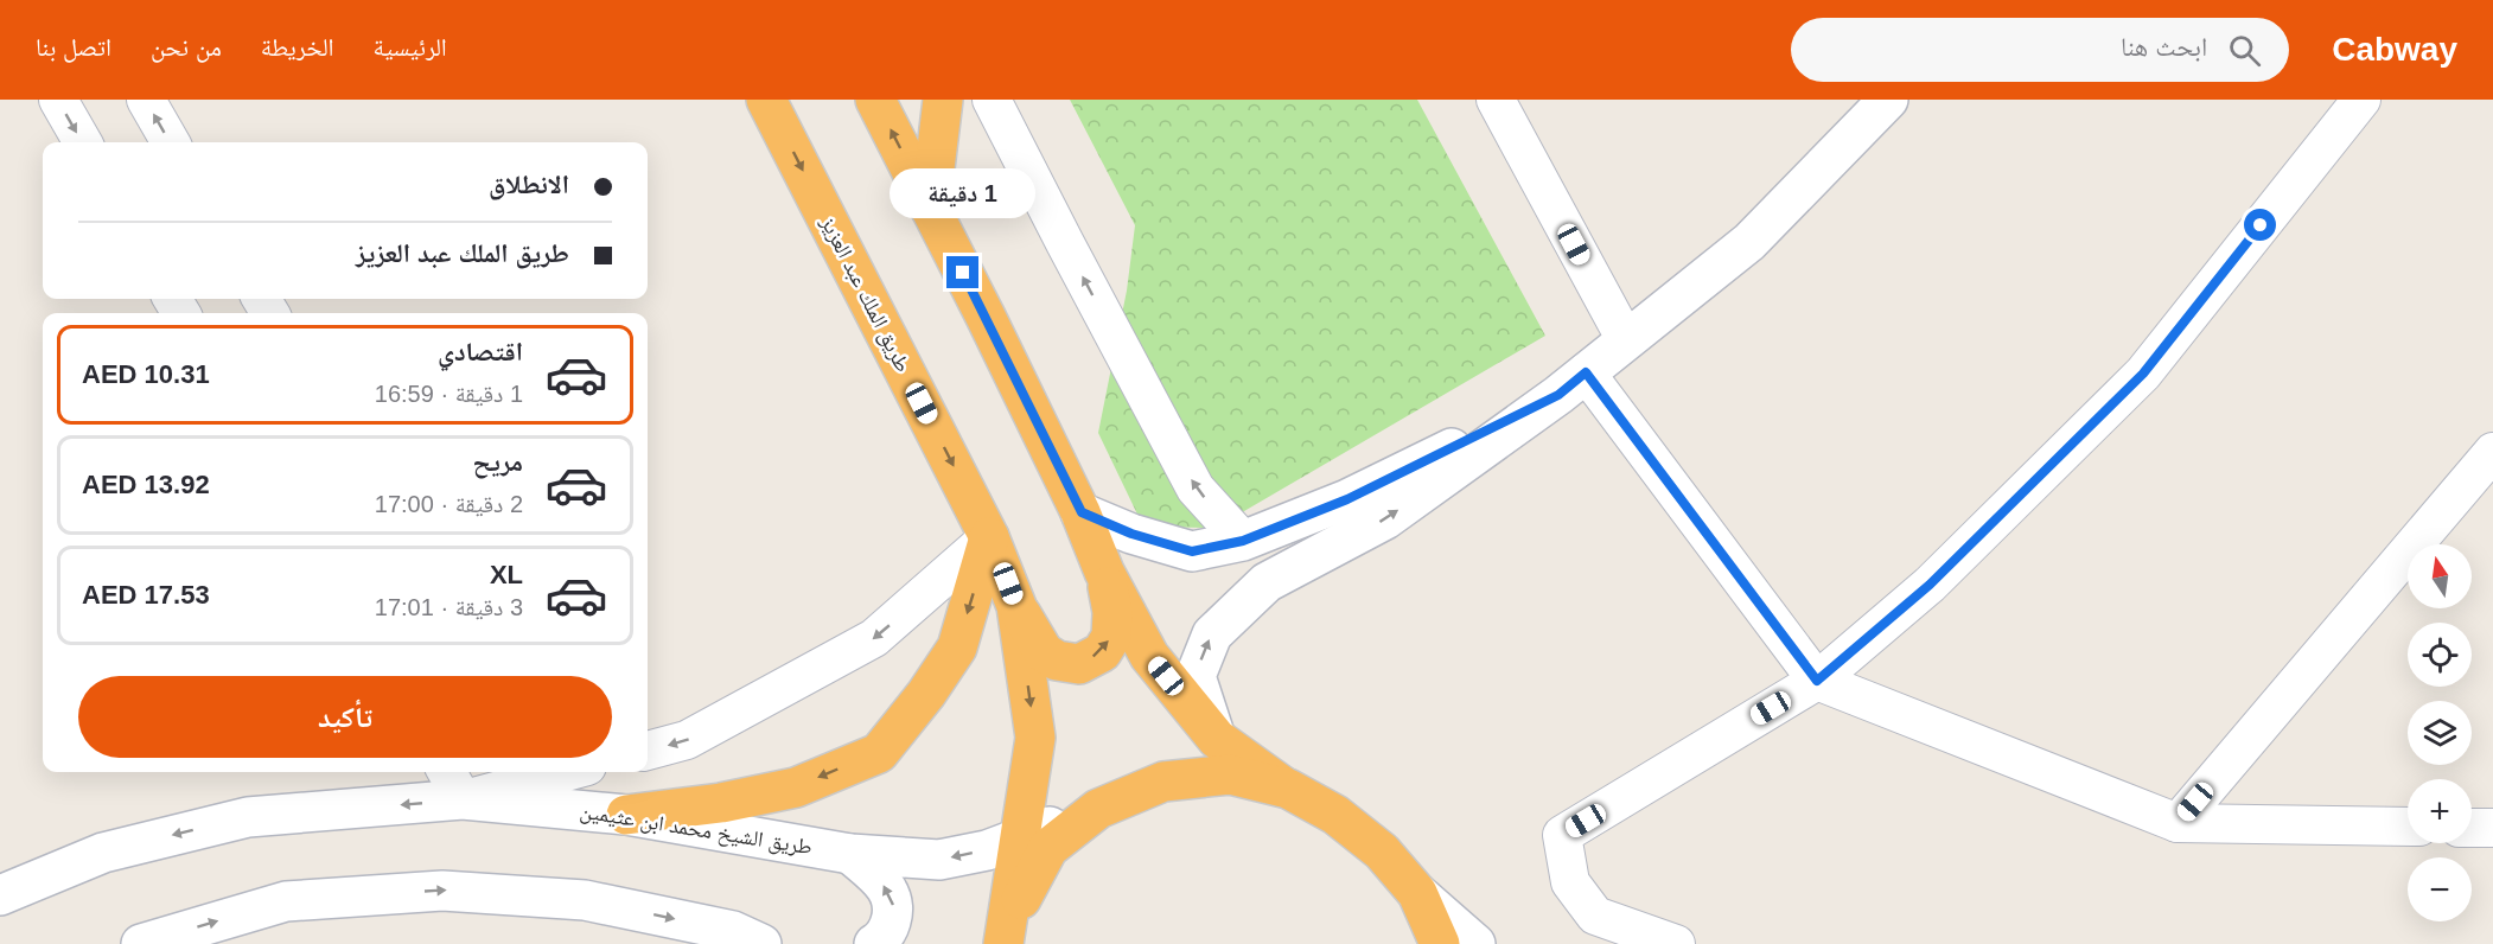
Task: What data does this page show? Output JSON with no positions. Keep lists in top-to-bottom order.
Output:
{
  "streets": {
    "highway": ["طريق الملك عبد العزيز"],
    "street": ["طريق الشيخ محمد ابن عثيمين"]
  },
  "crossings": [
    ["طريق الملك عبد العزيز", "طريق الشيخ محمد ابن عثيمين"]
  ],
  "north": "top",
  "page": {
    "header": "Cabway",
    "search": "ابحث هنا",
    "nav": [
      "الرئيسية",
      "الخريطة",
      "من نحن",
      "اتصل بنا"
    ],
    "banner": ["الانطلاق", "طريق الملك عبد العزيز"],
    "bubble": "1 دقيقة",
    "list": [
      {
        "name": "اقتصادي",
        "note": "1 دقيقة · 16:59",
        "value": "AED 10.31"
      },
      {
        "name": "مريح",
        "note": "2 دقيقة · 17:00",
        "value": "AED 13.92"
      },
      {
        "name": "XL",
        "note": "3 دقيقة · 17:01",
        "value": "AED 17.53"
      }
    ],
    "map_buttons": ["+", "−"],
    "buttons": "تأكيد"
  }
}
